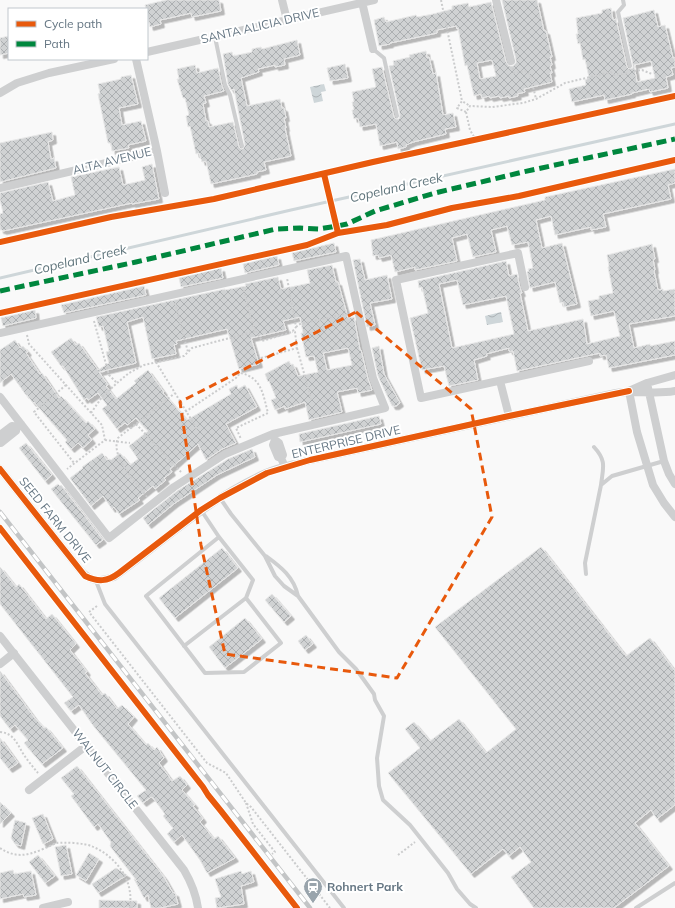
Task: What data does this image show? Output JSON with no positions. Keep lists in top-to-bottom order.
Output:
{
  "streets": {
    "street": [
      "SANTA ALICIA DRIVE",
      "ALTA AVENUE",
      "ENTERPRISE DRIVE",
      "SEED FARM DRIVE",
      "WALNUT CIRCLE"
    ]
  },
  "crossings": [
    ["ENTERPRISE DRIVE", "SEED FARM DRIVE"]
  ],
  "water": ["Copeland Creek"],
  "places": {
    "station": ["Rohnert Park"]
  },
  "legend": ["Cycle path", "Path"]
}
